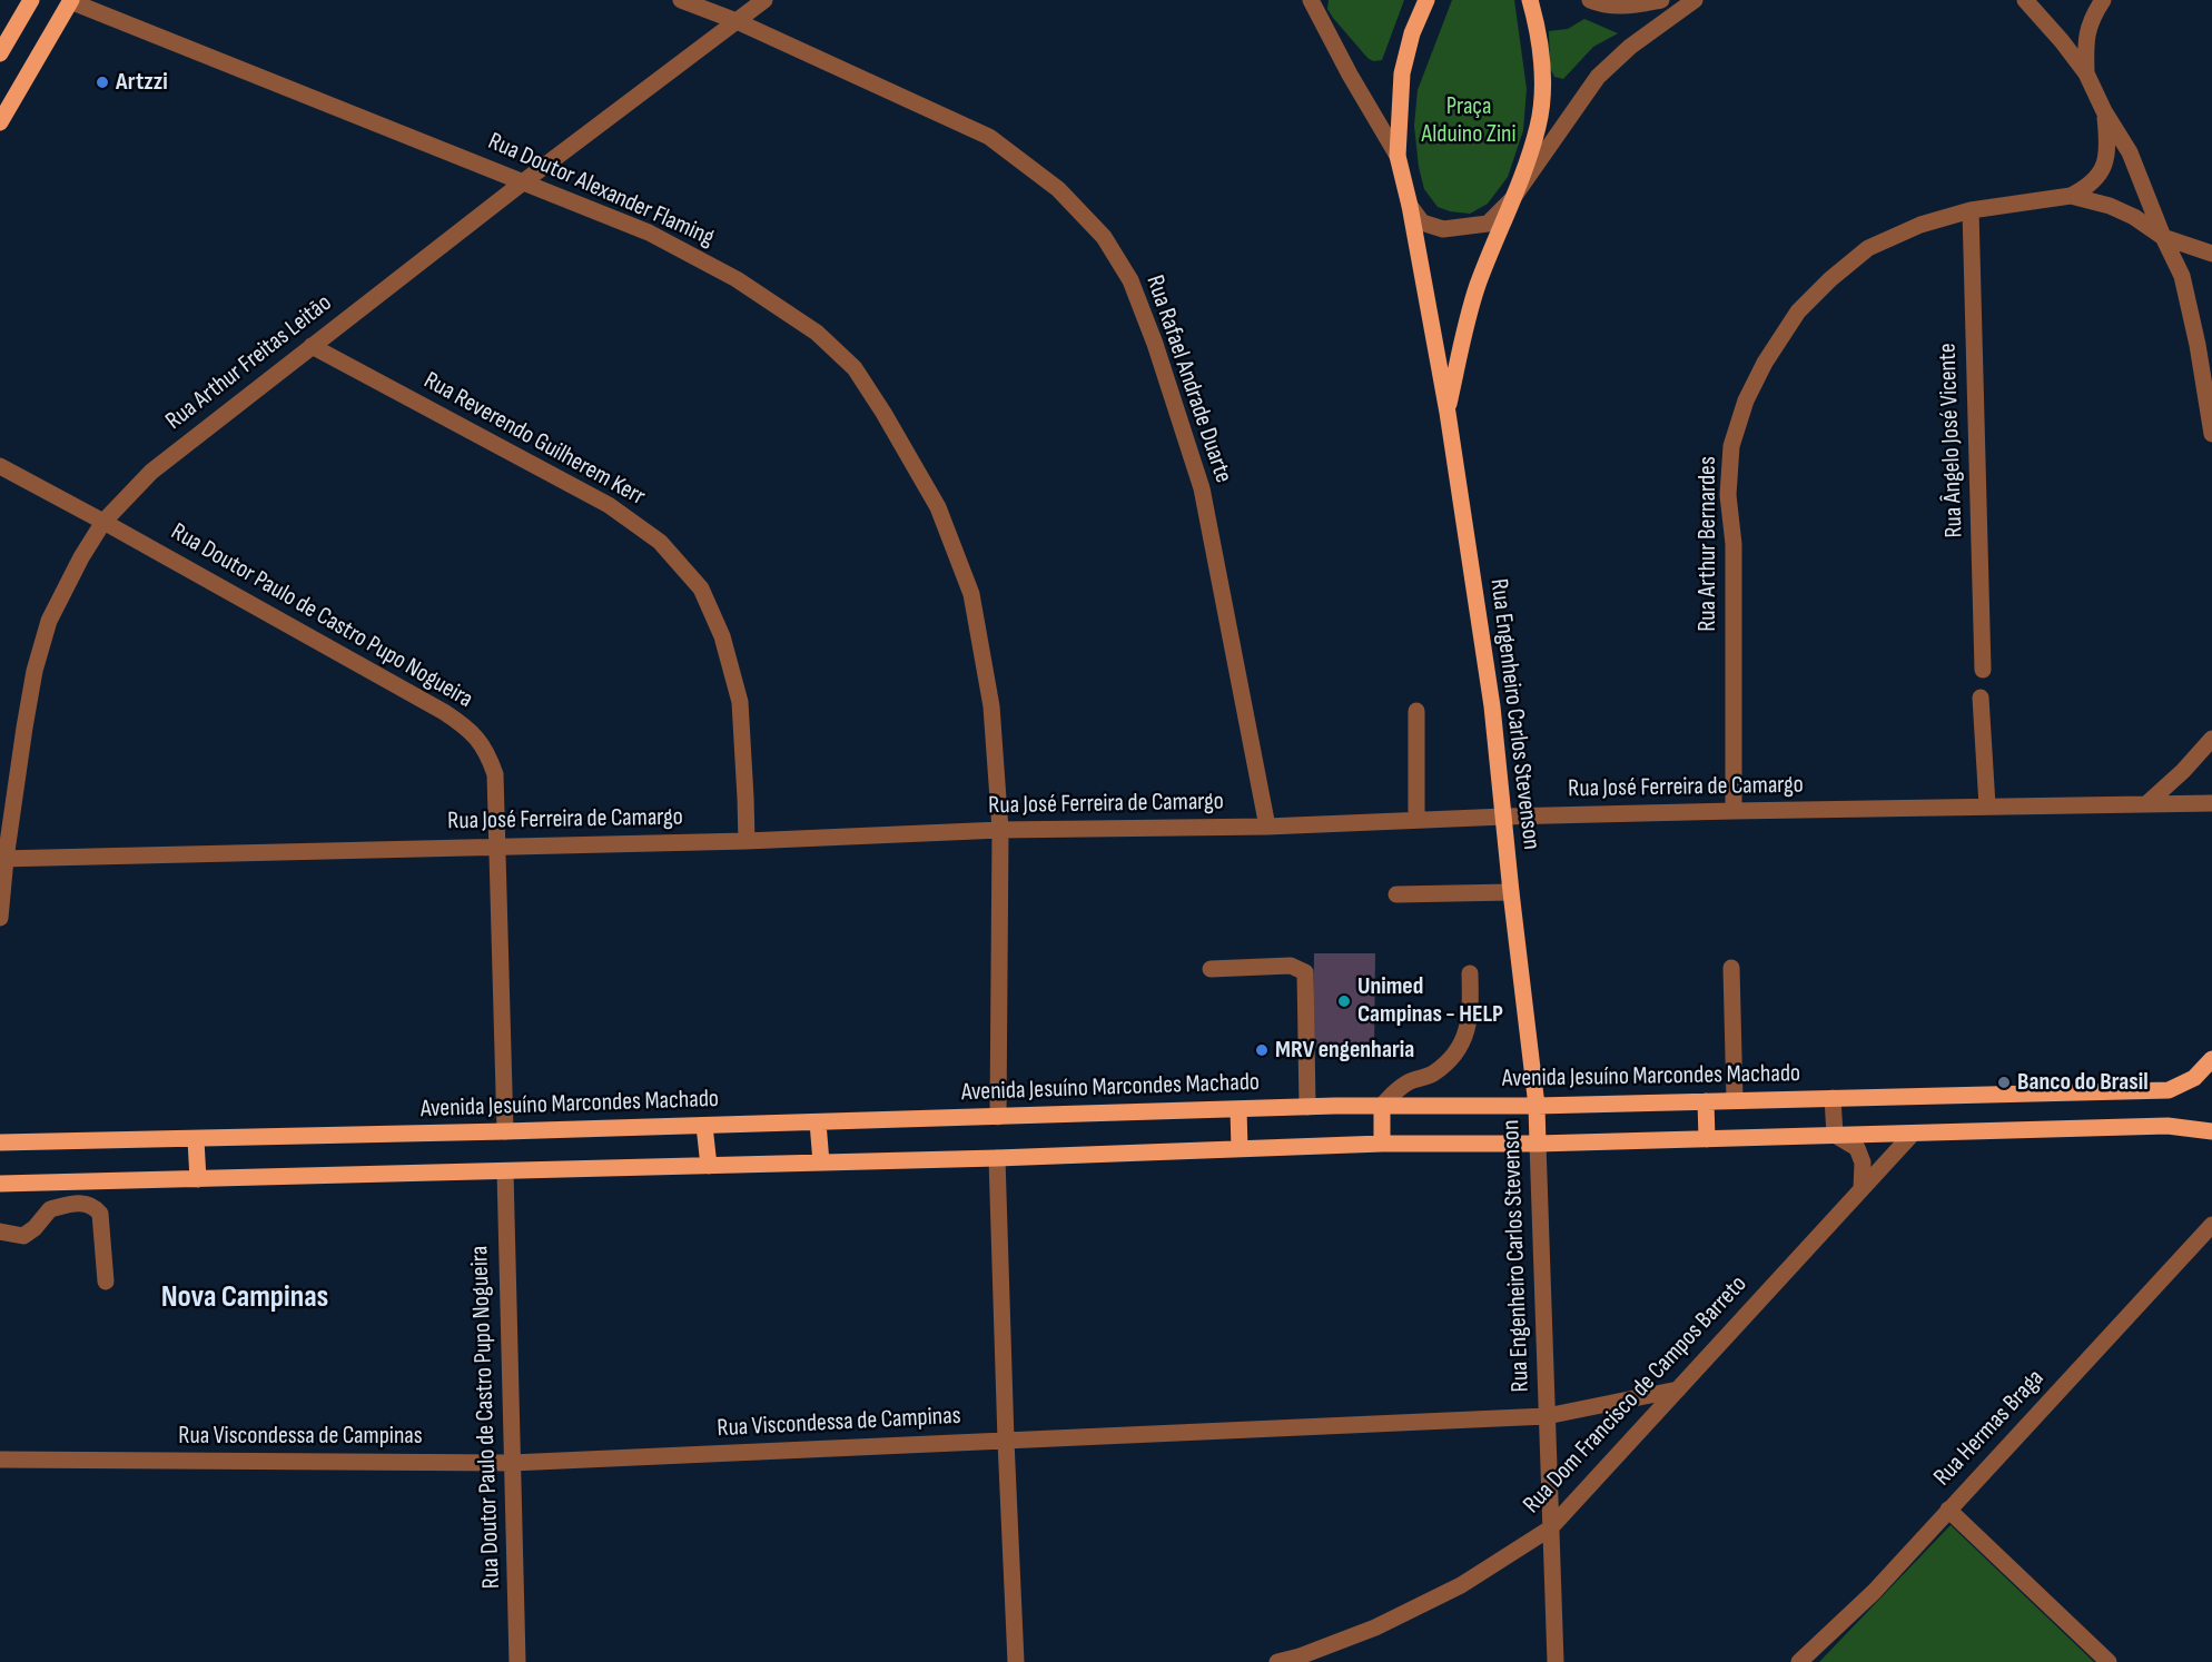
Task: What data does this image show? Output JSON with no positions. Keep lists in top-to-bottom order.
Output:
{
  "streets": {
    "main road": ["Rua Engenheiro Carlos Stevenson", "Avenida Jesuíno Marcondes Machado"],
    "street": [
      "Rua Doutor Alexander Flaming",
      "Rua Arthur Freitas Leitão",
      "Rua Rafael Andrade Duarte",
      "Rua Reverendo Guilherem Kerr",
      "Rua Ângelo José Vicente",
      "Rua Arthur Bernardes",
      "Rua Doutor Paulo de Castro Pupo Nogueira",
      "Rua José Ferreira de Camargo",
      "Rua Dom Francisco de Campos Barreto",
      "Rua Viscondessa de Campinas",
      "Rua Hermas Braga"
    ]
  },
  "crossings": [
    ["Rua Doutor Alexander Flaming", "Rua Arthur Freitas Leitão"],
    ["Rua Doutor Alexander Flaming", "Rua José Ferreira de Camargo"],
    ["Rua Doutor Alexander Flaming", "Avenida Jesuíno Marcondes Machado"],
    ["Rua Arthur Freitas Leitão", "Rua Rafael Andrade Duarte"],
    ["Rua Arthur Freitas Leitão", "Rua Reverendo Guilherem Kerr"],
    ["Rua Arthur Freitas Leitão", "Rua Doutor Paulo de Castro Pupo Nogueira"],
    ["Rua Arthur Freitas Leitão", "Rua José Ferreira de Camargo"],
    ["Rua Rafael Andrade Duarte", "Rua José Ferreira de Camargo"],
    ["Rua Reverendo Guilherem Kerr", "Rua José Ferreira de Camargo"],
    ["Rua Ângelo José Vicente", "Rua Arthur Bernardes"],
    ["Rua Arthur Bernardes", "Rua José Ferreira de Camargo"],
    ["Rua Doutor Paulo de Castro Pupo Nogueira", "Rua José Ferreira de Camargo"],
    ["Rua Doutor Paulo de Castro Pupo Nogueira", "Avenida Jesuíno Marcondes Machado"],
    ["Rua Doutor Paulo de Castro Pupo Nogueira", "Rua Viscondessa de Campinas"],
    ["Rua Engenheiro Carlos Stevenson", "Rua José Ferreira de Camargo"],
    ["Rua Engenheiro Carlos Stevenson", "Avenida Jesuíno Marcondes Machado"],
    ["Rua Engenheiro Carlos Stevenson", "Rua Dom Francisco de Campos Barreto"],
    ["Rua Engenheiro Carlos Stevenson", "Rua Viscondessa de Campinas"],
    ["Rua Dom Francisco de Campos Barreto", "Rua Viscondessa de Campinas"]
  ],
  "districts": ["Nova Campinas"],
  "parks": ["Praça Alduino Zini"],
  "places": [
    "Artzzi",
    "Unimed Campinas - HELP",
    "MRV engenharia",
    "Banco do Brasil"
  ]
}
